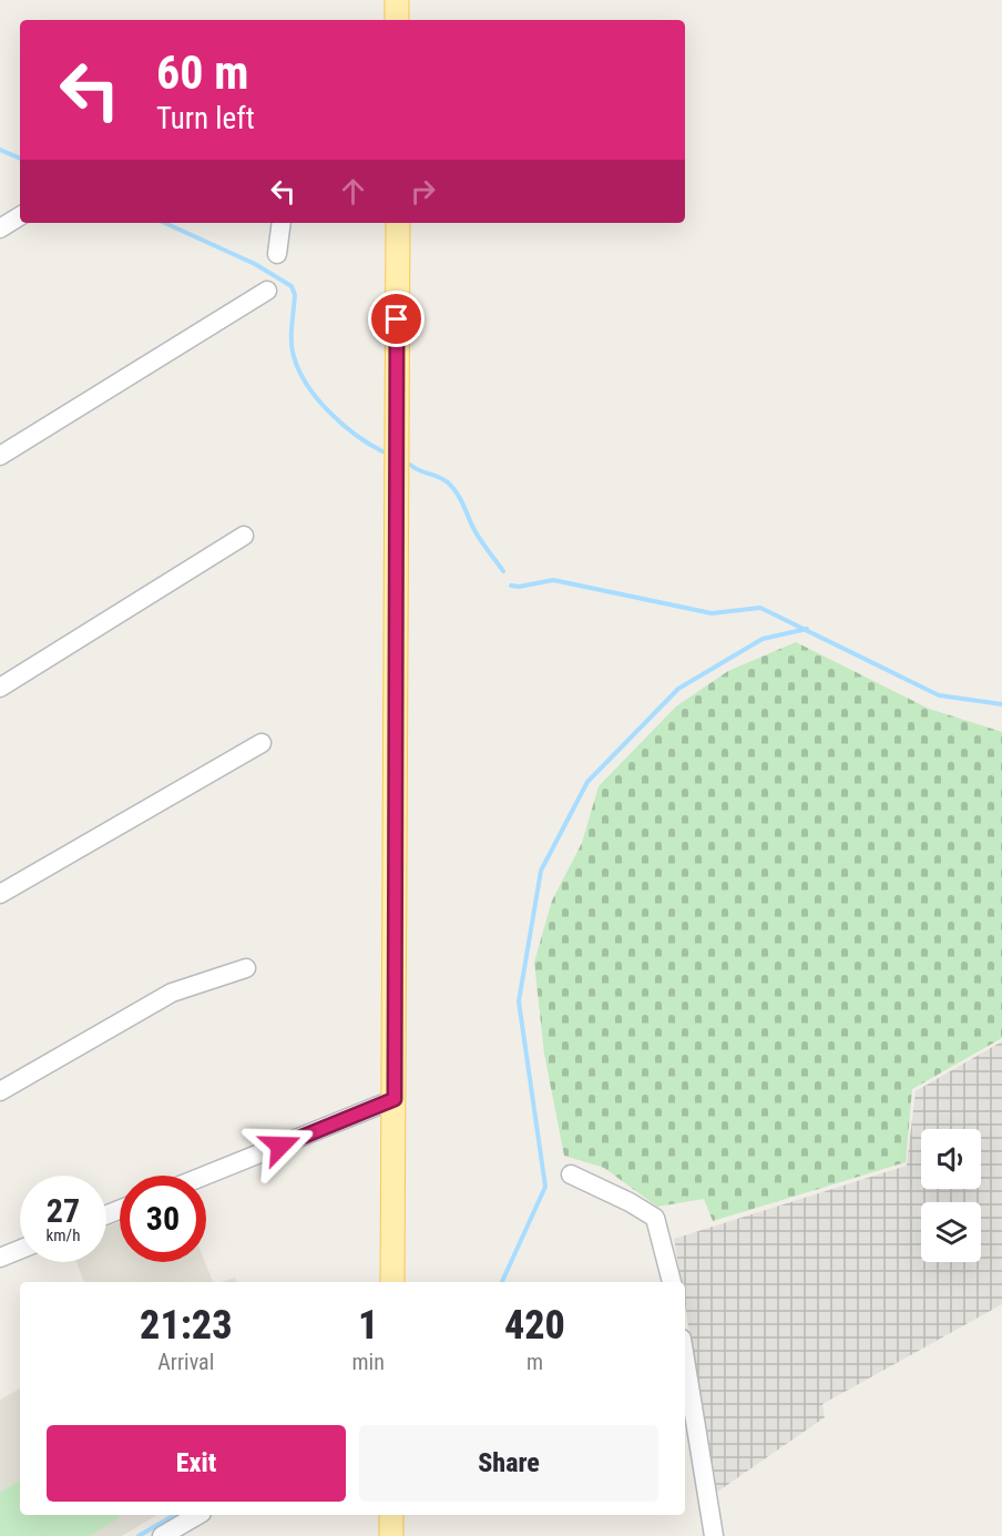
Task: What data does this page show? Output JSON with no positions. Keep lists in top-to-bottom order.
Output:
{
  "page": {
    "turn": ["60 m", "Turn left"],
    "speed": "27 km/h",
    "limit": "30",
    "eta": [
      "21:23",
      "Arrival",
      "1",
      "min",
      "420",
      "m"
    ],
    "buttons": ["Exit", "Share"]
  }
}
